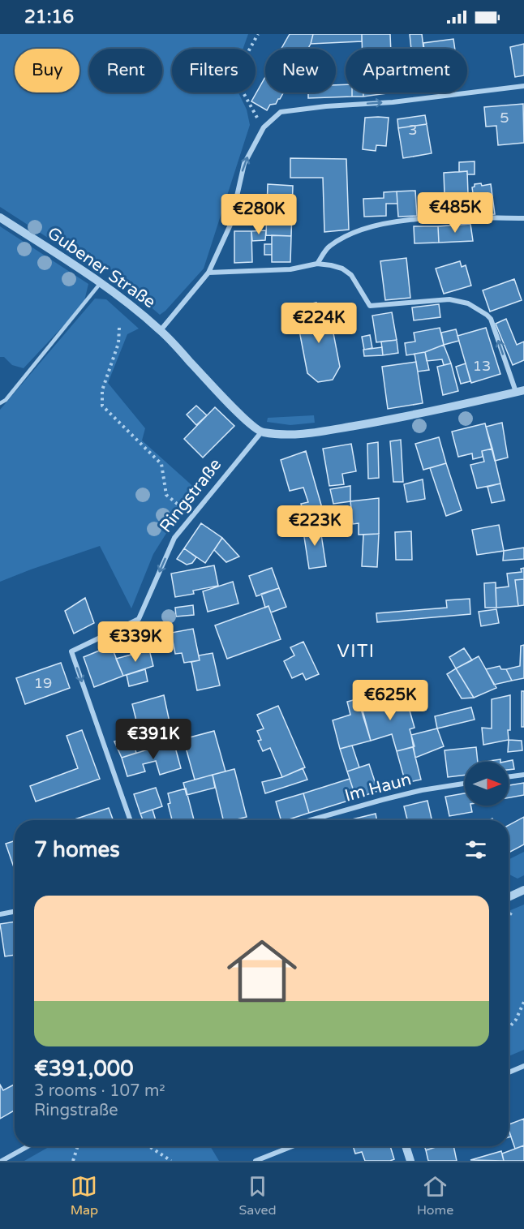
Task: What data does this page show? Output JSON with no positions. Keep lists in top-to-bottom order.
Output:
{
  "streets": {
    "street": ["Gubener Straße", "Ringstraße", "Im Haun"]
  },
  "crossings": [
    ["Gubener Straße", "Ringstraße"]
  ],
  "one_way": ["Ringstraße"],
  "districts": ["VITI"],
  "house_numbers": [
    "5",
    "3",
    "13",
    "19"
  ],
  "north": "right",
  "page": {
    "status": "21:16",
    "chip": [
      "Buy",
      "Rent",
      "Filters",
      "New",
      "Apartment"
    ],
    "price": [
      "€485K",
      "€280K",
      "€224K",
      "€223K",
      "€339K",
      "€625K",
      "€391K"
    ],
    "heading": "7 homes",
    "list": [
      {
        "name": "€391,000",
        "note": "3 rooms · 107 m² · Ringstraße"
      }
    ],
    "tabs": ["Map", "Saved", "Home"]
  }
}
